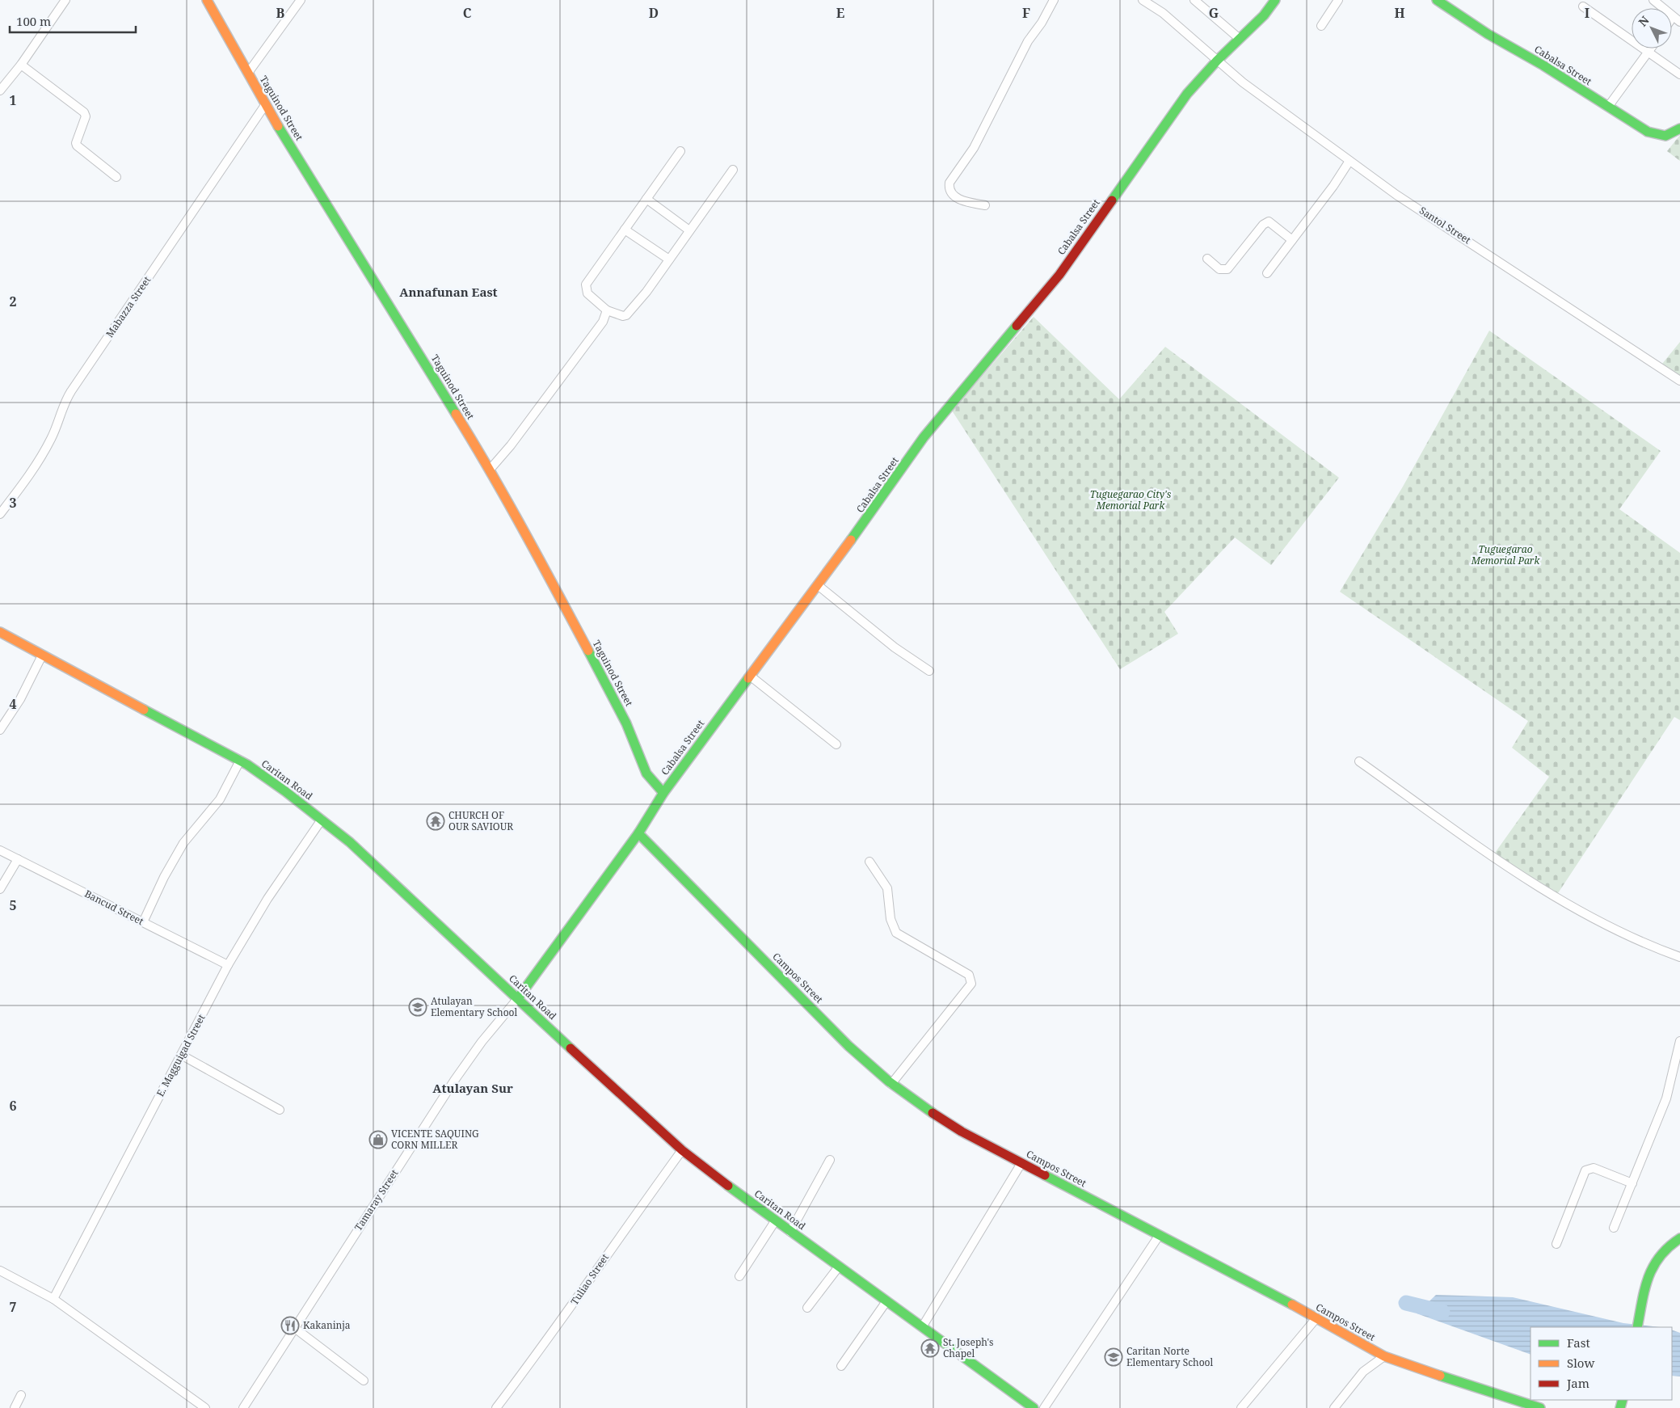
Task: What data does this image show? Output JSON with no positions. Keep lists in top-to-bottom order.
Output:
{
  "streets": {
    "main road": [
      "Cabalsa Street",
      "Taguinod Street",
      "Caritan Road",
      "Campos Street"
    ],
    "street": [
      "Santol Street",
      "Mabazza Street",
      "Bancud Street",
      "E. Magguigad Street",
      "Tamaray Street",
      "Tuliao Street"
    ]
  },
  "crossings": [
    ["Cabalsa Street", "Taguinod Street"],
    ["Cabalsa Street", "Santol Street"],
    ["Cabalsa Street", "Caritan Road"],
    ["Cabalsa Street", "Campos Street"],
    ["Cabalsa Street", "Tamaray Street"],
    ["Taguinod Street", "Mabazza Street"],
    ["Caritan Road", "E. Magguigad Street"],
    ["Caritan Road", "Tamaray Street"],
    ["Caritan Road", "Tuliao Street"],
    ["Bancud Street", "E. Magguigad Street"]
  ],
  "districts": ["Annafunan East", "Atulayan Sur"],
  "parks": ["Tuguegarao City's Memorial Park", "Tuguegarao Memorial Park"],
  "places": {
    "temple": ["CHURCH OF OUR SAVIOUR", "St. Joseph's Chapel"],
    "school or university": ["Atulayan Elementary School", "Caritan Norte Elementary School"],
    "shop": ["VICENTE SAQUING CORN MILLER"],
    "restaurant": ["Kakaninja"]
  },
  "legend": ["Fast", "Slow", "Jam"],
  "scale_bar": "100 m",
  "north": "top left",
  "grid": {
    "columns": [
      "B",
      "C",
      "D",
      "E",
      "F",
      "G",
      "H",
      "I"
    ],
    "rows": [
      "1",
      "2",
      "3",
      "4",
      "5",
      "6",
      "7"
    ]
  }
}
